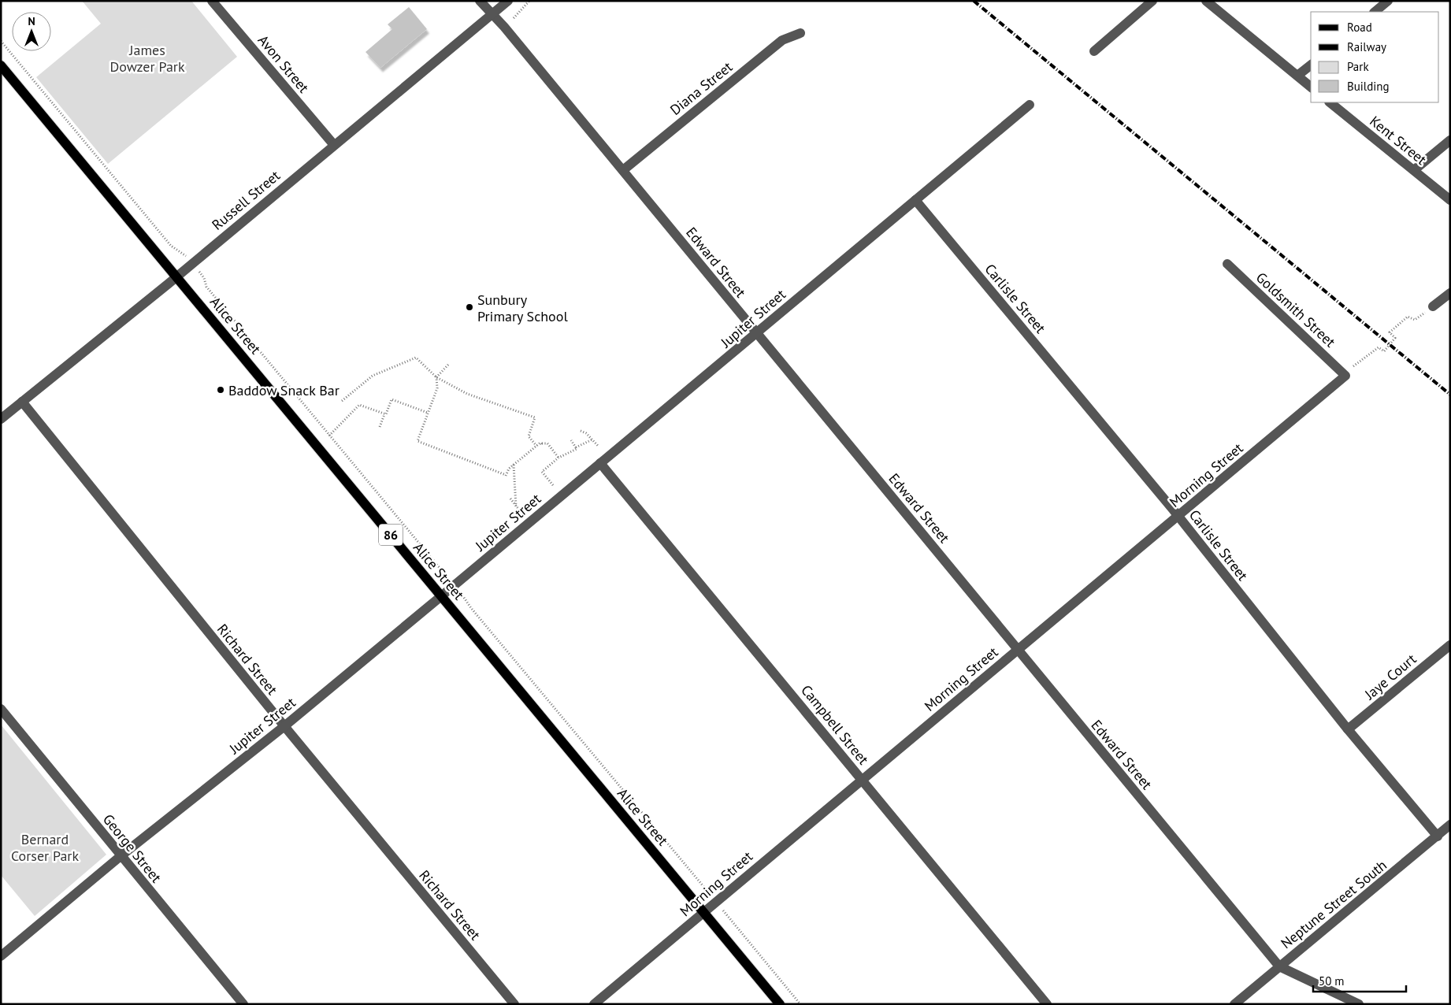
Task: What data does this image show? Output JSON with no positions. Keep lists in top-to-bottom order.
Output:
{
  "streets": {
    "main road": ["Alice Street", "86"],
    "street": [
      "Avon Street",
      "Diana Street",
      "Kent Street",
      "Russell Street",
      "Edward Street",
      "Carlisle Street",
      "Goldsmith Street",
      "Jupiter Street",
      "Morning Street",
      "Richard Street",
      "Jaye Court",
      "Campbell Street",
      "George Street",
      "Neptune Street South"
    ]
  },
  "crossings": [
    ["Avon Street", "Russell Street"],
    ["Diana Street", "Edward Street"],
    ["Russell Street", "Edward Street"],
    ["Russell Street", "Alice Street"],
    ["Russell Street", "Richard Street"],
    ["Edward Street", "Jupiter Street"],
    ["Edward Street", "Morning Street"],
    ["Edward Street", "Neptune Street South"],
    ["Carlisle Street", "Jupiter Street"],
    ["Carlisle Street", "Morning Street"],
    ["Carlisle Street", "Jaye Court"],
    ["Carlisle Street", "Neptune Street South"],
    ["Goldsmith Street", "Morning Street"],
    ["Jupiter Street", "Alice Street"],
    ["Jupiter Street", "Richard Street"],
    ["Jupiter Street", "Campbell Street"],
    ["Jupiter Street", "George Street"],
    ["Alice Street", "Morning Street"],
    ["Morning Street", "Campbell Street"]
  ],
  "parks": ["James Dowzer Park", "Bernard Corser Park"],
  "places": ["Sunbury Primary School", "Baddow Snack Bar"],
  "legend": [
    "Road",
    "Railway",
    "Park",
    "Building"
  ],
  "scale_bar": "50 m",
  "north": "top"
}
